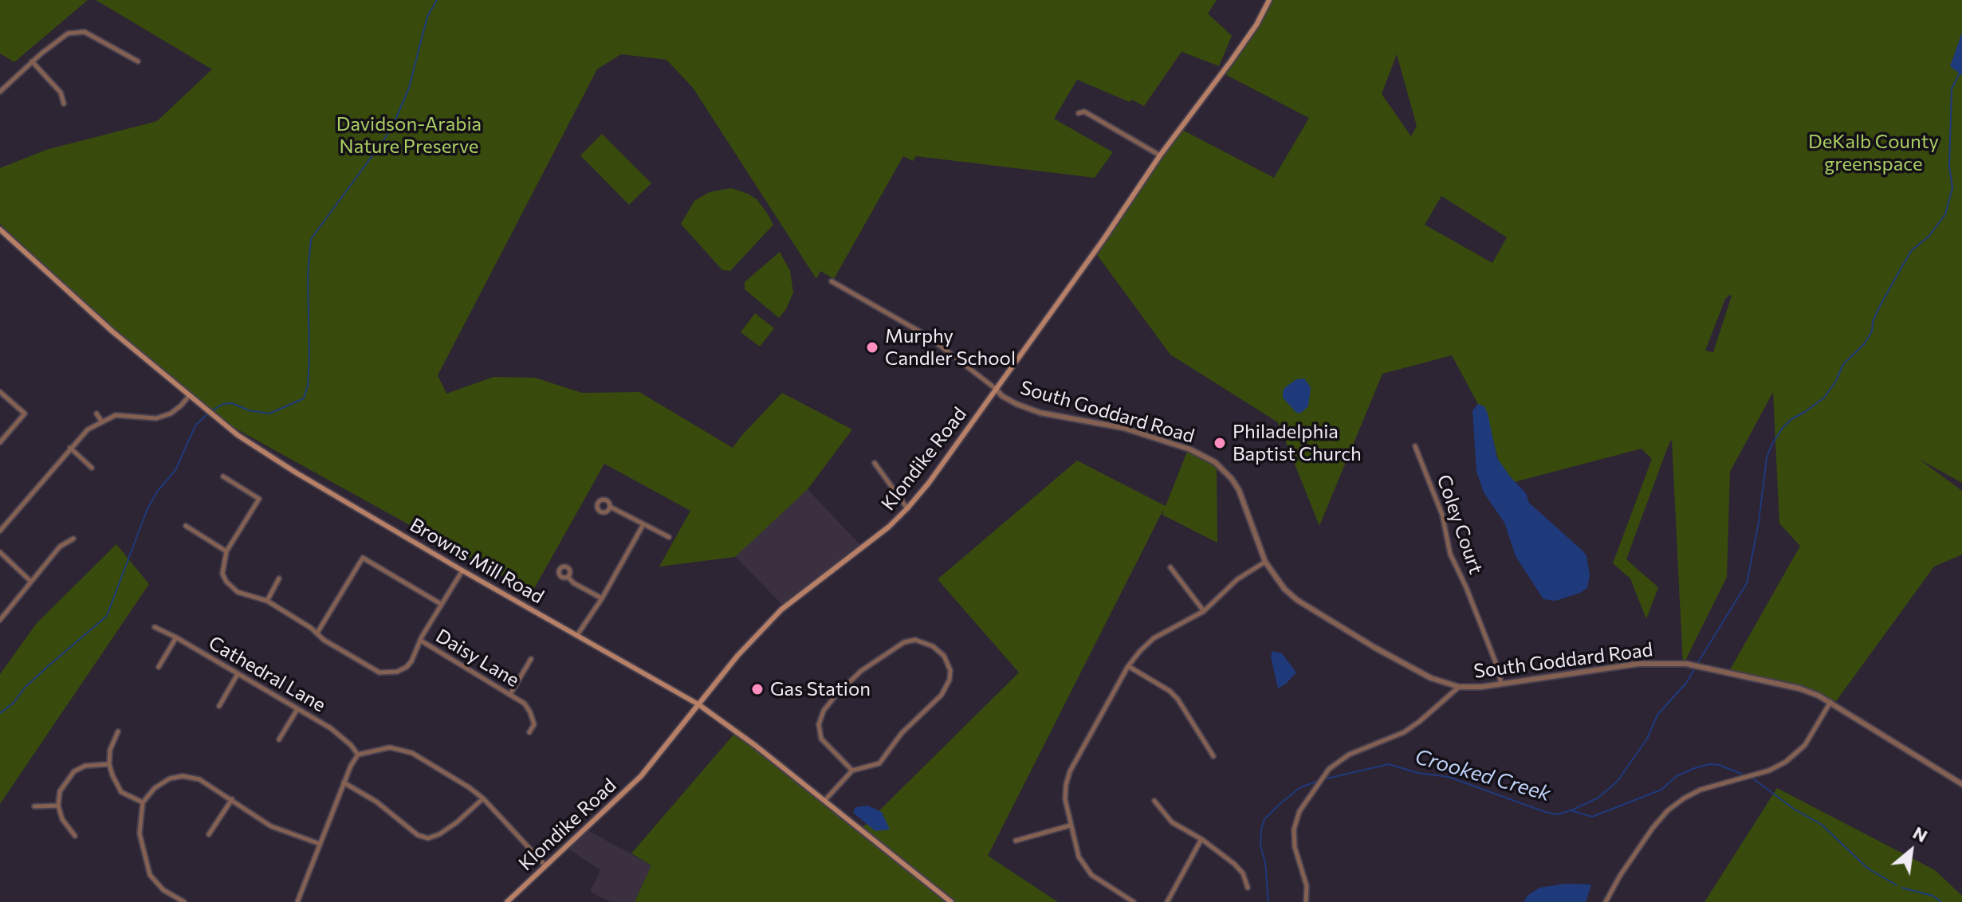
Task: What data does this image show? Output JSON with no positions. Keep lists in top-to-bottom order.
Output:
{
  "streets": {
    "main road": ["Klondike Road", "Browns Mill Road"],
    "street": [
      "South Goddard Road",
      "Coley Court",
      "Daisy Lane",
      "Cathedral Lane"
    ]
  },
  "crossings": [
    ["South Goddard Road", "Klondike Road"],
    ["South Goddard Road", "Coley Court"],
    ["Klondike Road", "Browns Mill Road"]
  ],
  "water": ["Crooked Creek"],
  "parks": ["Davidson-Arabia Nature Preserve", "DeKalb County greenspace"],
  "places": ["Murphy Candler School", "Philadelphia Baptist Church", "Gas Station"],
  "north": "top right"
}
